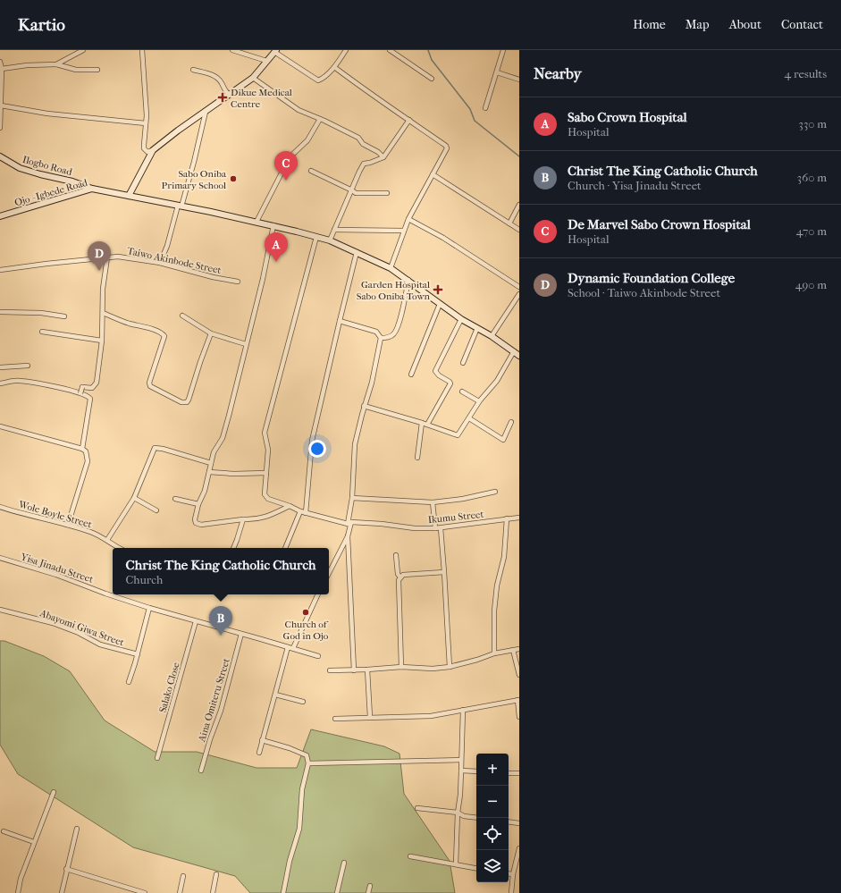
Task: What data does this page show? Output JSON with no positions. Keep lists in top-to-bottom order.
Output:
{
  "streets": {
    "main road": ["Ilogbo Road", "Ojo - Igbede Road"],
    "street": [
      "Taiwo Akinbode Street",
      "Wole Boyle Street",
      "Ikumu Street",
      "Yisa Jinadu Street",
      "Abayomi Giwa Street",
      "Salako Close",
      "Aina Omiteru Street"
    ]
  },
  "crossings": [
    ["Ilogbo Road", "Ojo - Igbede Road"],
    ["Yisa Jinadu Street", "Salako Close"],
    ["Yisa Jinadu Street", "Aina Omiteru Street"]
  ],
  "places": {
    "health": ["Dikue Medical Centre", "Garden Hospital Sabo Oniba Town"],
    "other": ["Sabo Oniba Primary School", "Church of God in Ojo"]
  },
  "page": {
    "header": "Kartio",
    "nav": [
      "Home",
      "Map",
      "About",
      "Contact"
    ],
    "heading": ["Nearby", "4 results"],
    "list": [
      {
        "mark": "A",
        "name": "Sabo Crown Hospital",
        "note": "Hospital",
        "value": "330 m"
      },
      {
        "mark": "B",
        "name": "Christ The King Catholic Church",
        "note": "Church · Yisa Jinadu Street",
        "value": "360 m"
      },
      {
        "mark": "C",
        "name": "De Marvel Sabo Crown Hospital",
        "note": "Hospital",
        "value": "470 m"
      },
      {
        "mark": "D",
        "name": "Dynamic Foundation College",
        "note": "School · Taiwo Akinbode Street",
        "value": "490 m"
      }
    ],
    "pins": [
      "C",
      "A",
      "D",
      "B"
    ],
    "popup": ["Christ The King Catholic Church", "Church"],
    "map_buttons": ["+", "−"]
  }
}
